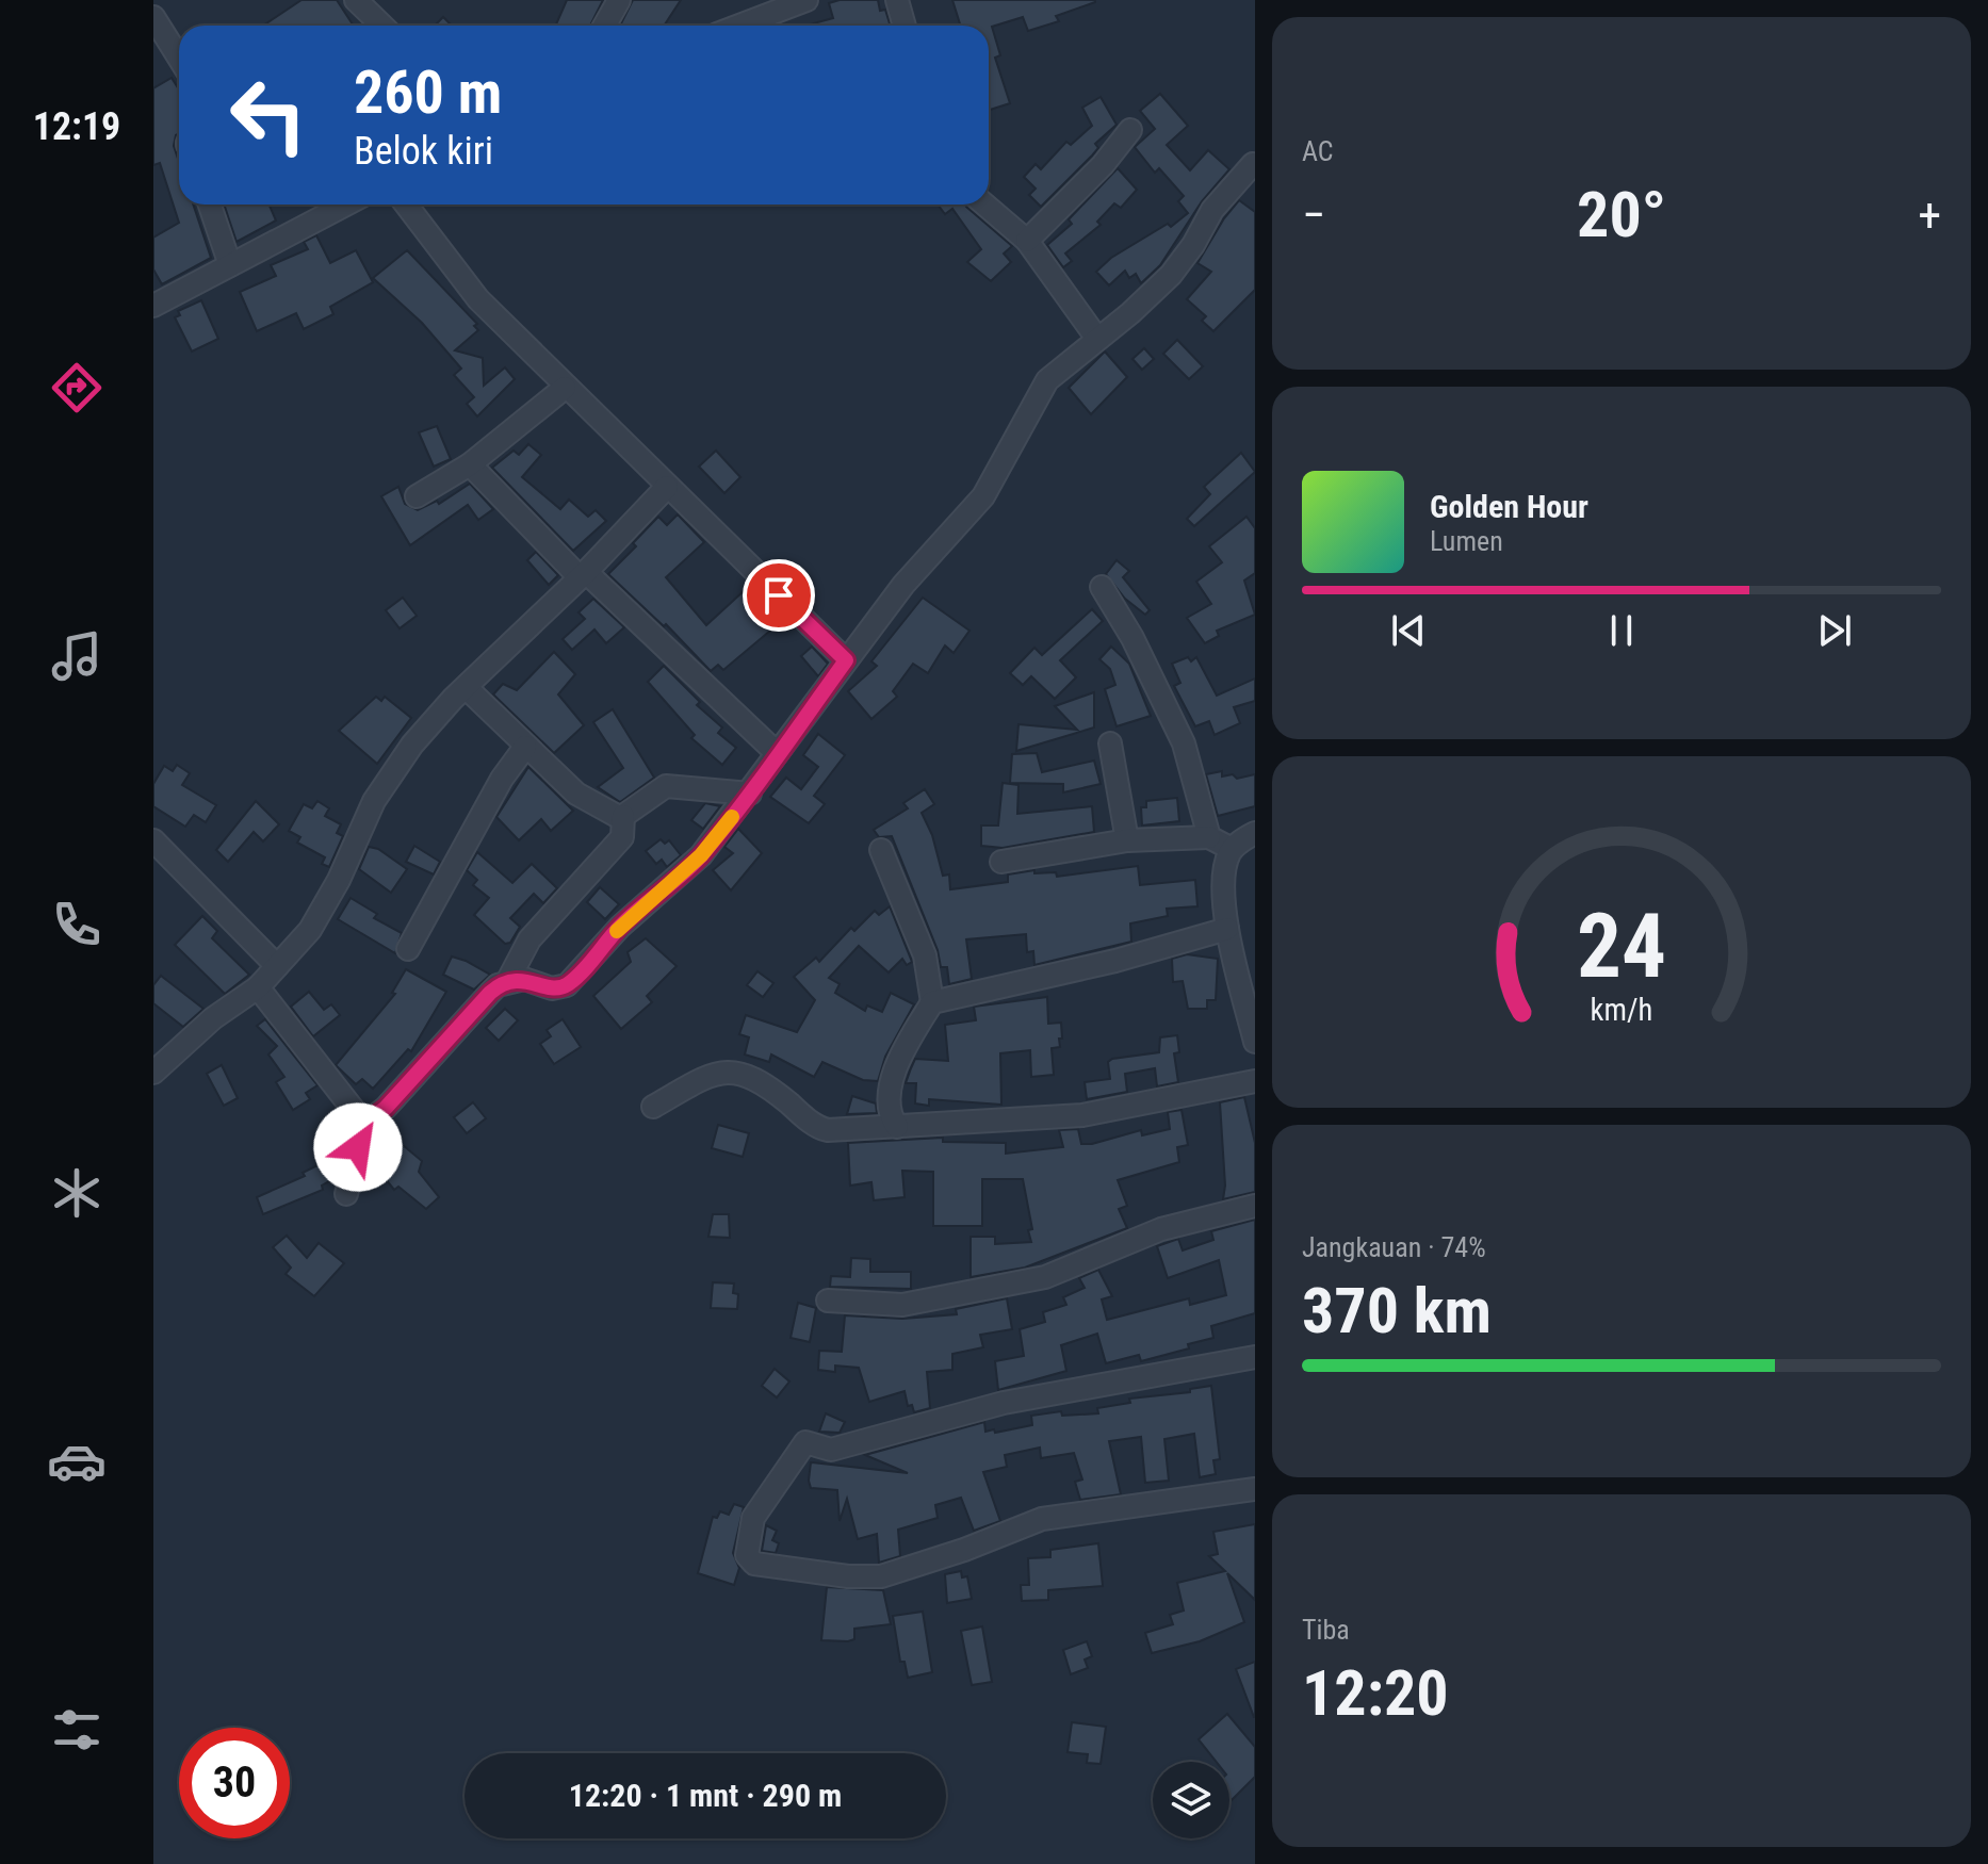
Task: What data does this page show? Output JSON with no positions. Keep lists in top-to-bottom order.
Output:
{
  "page": {
    "tabs": "12:19",
    "tile": [
      "AC",
      ["Jangkauan · 74%", "370 km"],
      ["Tiba", "12:20"]
    ],
    "turn": ["260 m", "Belok kiri"],
    "heat": ["−", "20°", "+"],
    "song": ["Golden Hour", "Lumen"],
    "limit": "30",
    "trip": "12:20 · 1 mnt · 290 m",
    "gauge": ["24", "km/h"]
  }
}
